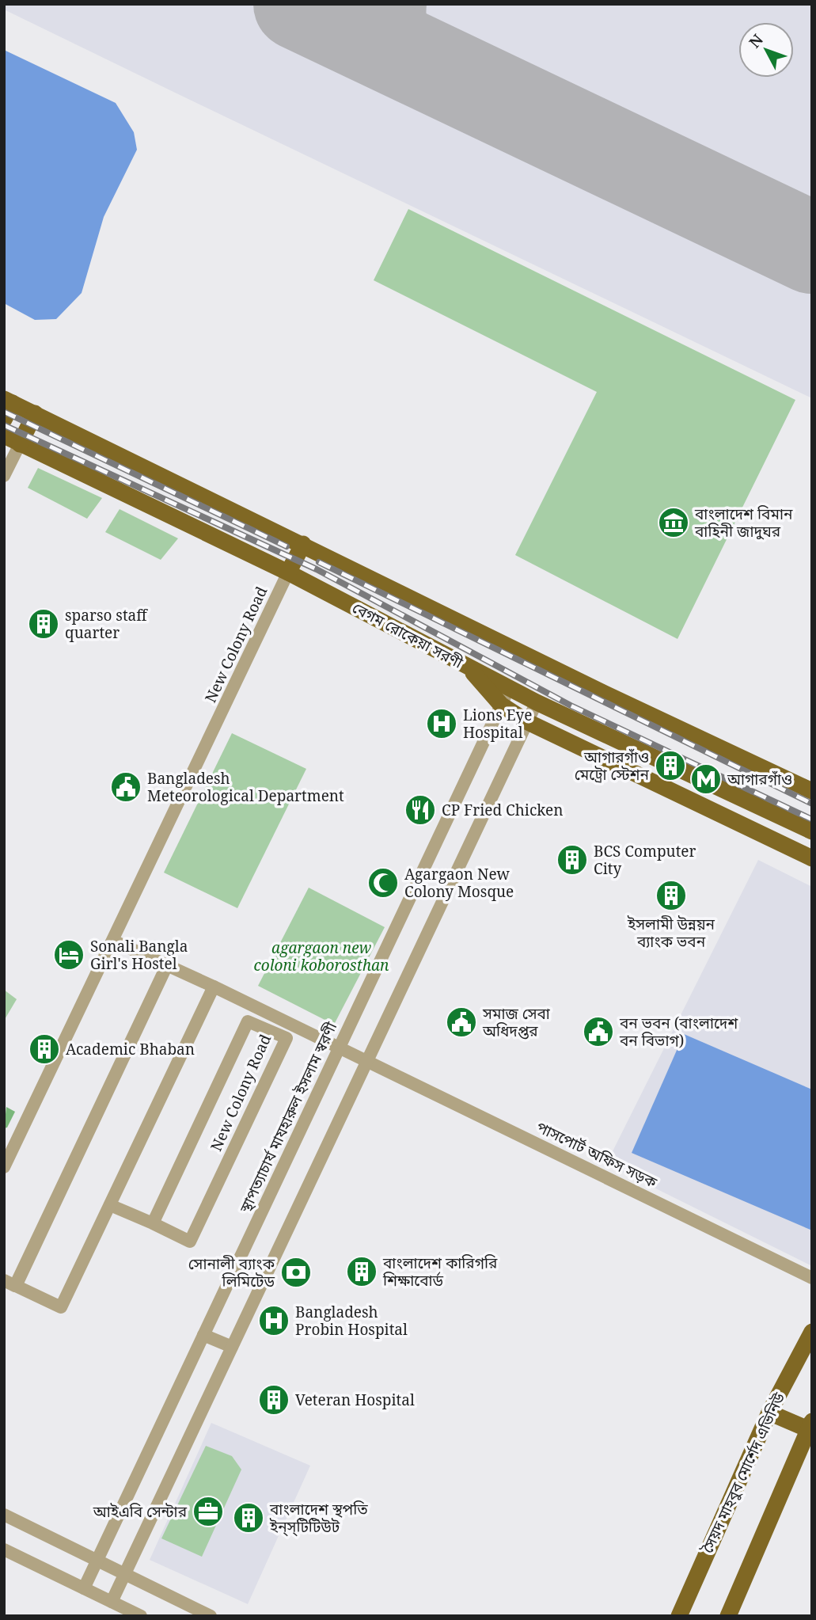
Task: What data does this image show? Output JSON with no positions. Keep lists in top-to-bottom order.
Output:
{
  "streets": {
    "main road": ["বেগম রোকেয়া সরণী", "সৈয়দ মাহবুব মোর্শেদ এভিনিউ"],
    "street": ["New Colony Road", "স্থাপত্যাচার্য মাযহারুল ইসলাম স্বরণী", "পাসপোর্ট অফিস সড়ক"]
  },
  "crossings": [
    ["বেগম রোকেয়া সরণী", "New Colony Road"],
    ["বেগম রোকেয়া সরণী", "স্থাপত্যাচার্য মাযহারুল ইসলাম স্বরণী"],
    ["New Colony Road", "স্থাপত্যাচার্য মাযহারুল ইসলাম স্বরণী"],
    ["New Colony Road", "পাসপোর্ট অফিস সড়ক"]
  ],
  "parks": ["agargaon new coloni koborosthan"],
  "places": {
    "museum": ["বাংলাদেশ বিমান বাহিনী জাদুঘর"],
    "building": [
      "sparso staff quarter",
      "আগারগাঁও মেট্রো স্টেশন",
      "BCS Computer City",
      "ইসলামী উন্নয়ন ব্যাংক ভবন",
      "Academic Bhaban",
      "বাংলাদেশ কারিগরি শিক্ষাবোর্ড",
      "Veteran Hospital",
      "বাংলাদেশ স্থপতি ইন্‌স্‌টিটিউট"
    ],
    "hospital": ["Lions Eye Hospital", "Bangladesh Probin Hospital"],
    "metro station": ["আগারগাঁও"],
    "public building": ["Bangladesh Meteorological Department", "সমাজ সেবা অধিদপ্তর", "বন ভবন (বাংলাদেশ বন বিভাগ)"],
    "restaurant": ["CP Fried Chicken"],
    "mosque": ["Agargaon New Colony Mosque"],
    "hotel": ["Sonali Bangla Girl's Hostel"],
    "bank": ["সোনালী ব্যাংক লিমিটেড"],
    "office": ["আইএবি সেন্টার"]
  },
  "north": "top left"
}
